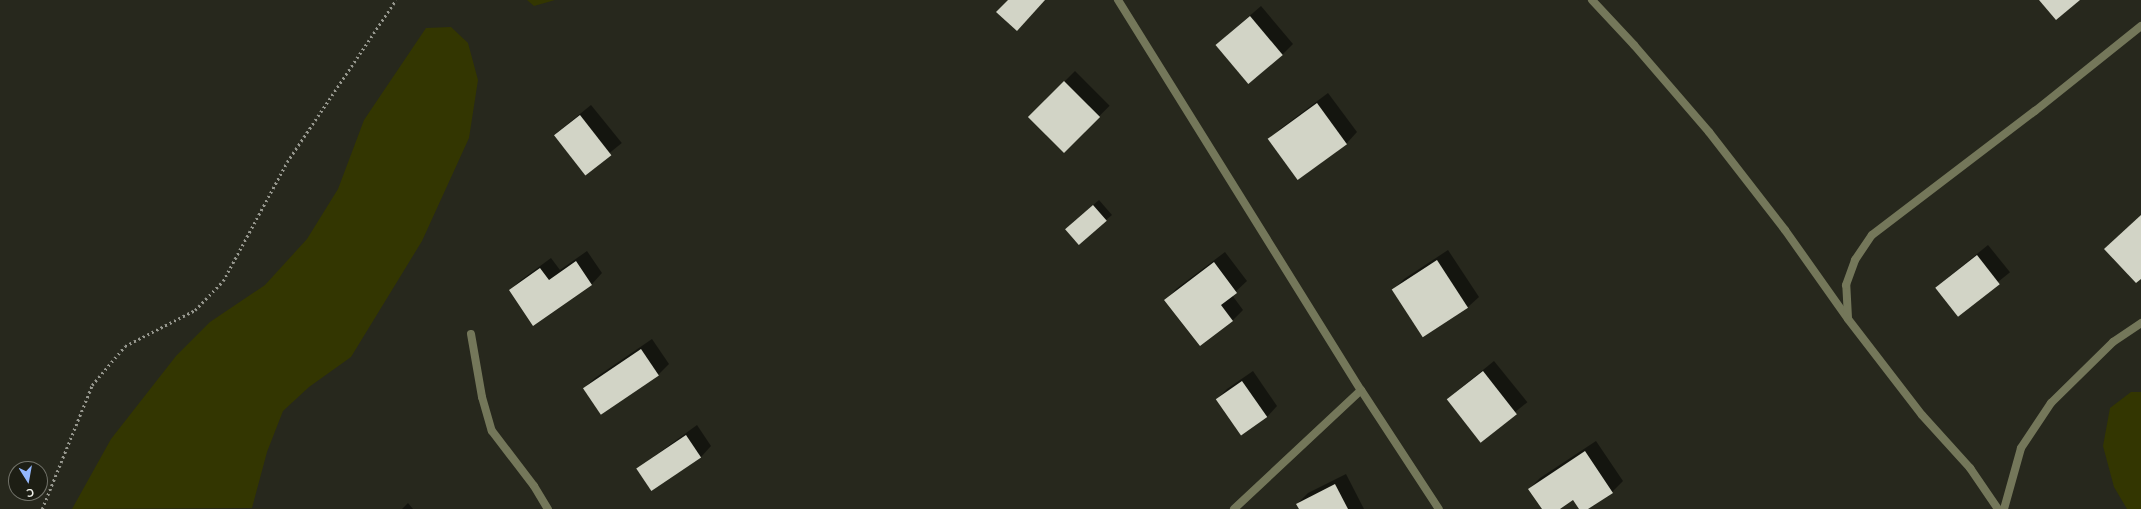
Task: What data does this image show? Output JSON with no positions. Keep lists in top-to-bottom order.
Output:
{
  "north": "bottom"
}
